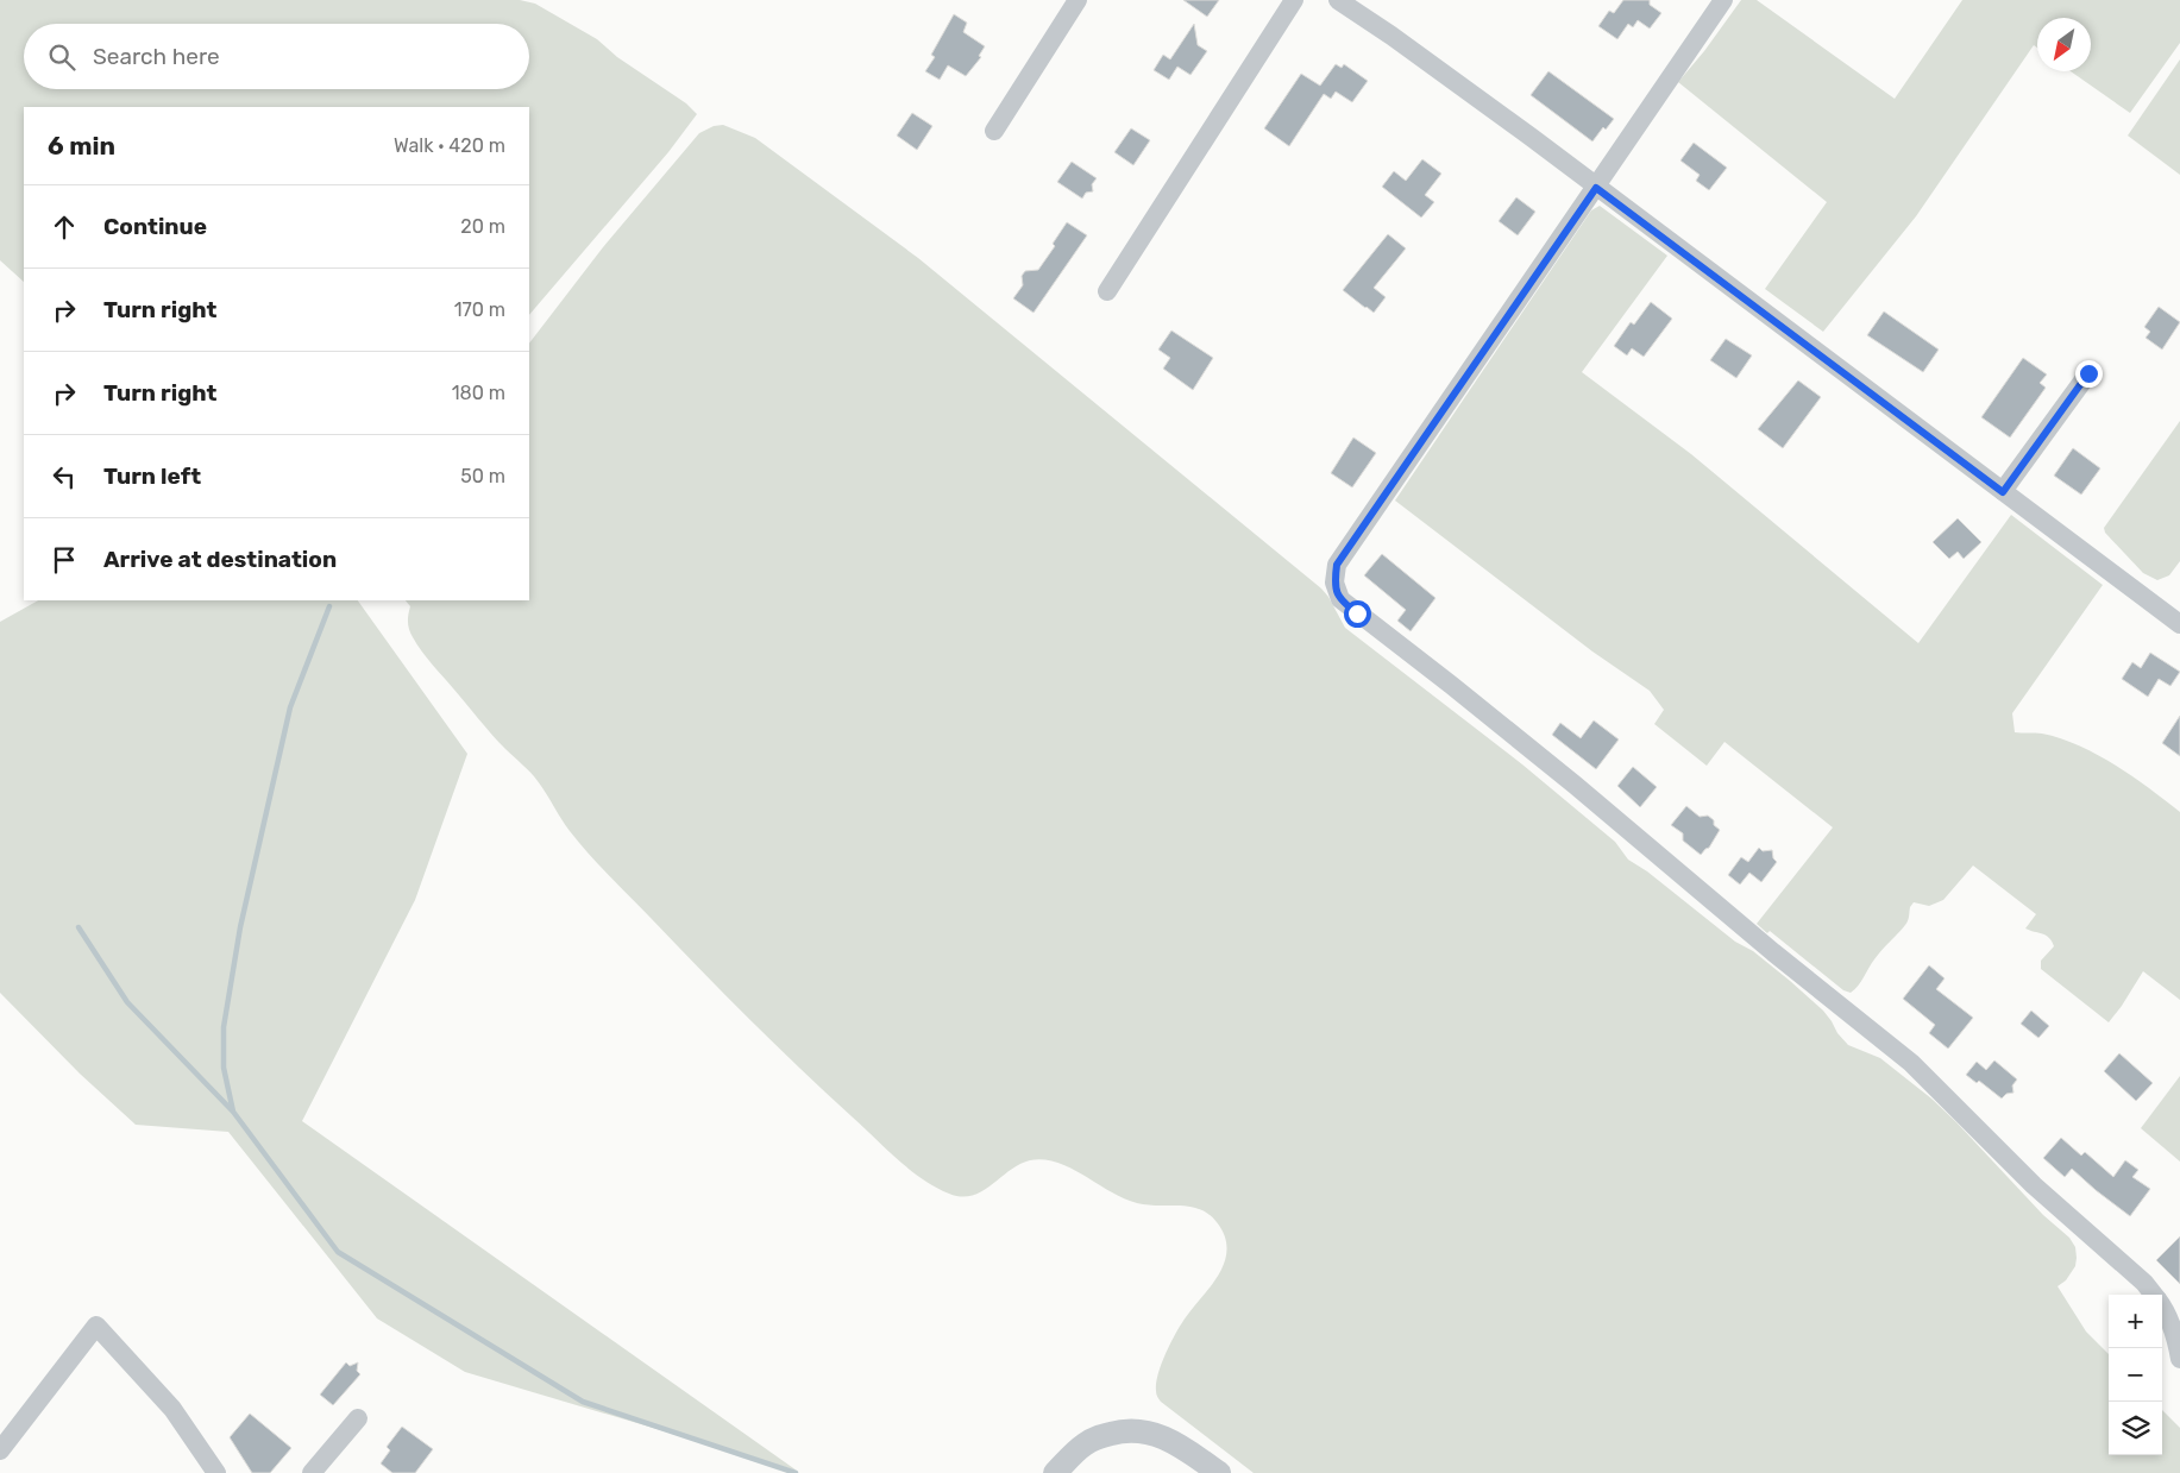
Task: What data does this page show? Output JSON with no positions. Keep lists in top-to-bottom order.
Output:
{
  "north": "bottom left",
  "page": {
    "search": "Search here",
    "heading": ["6 min", "Walk · 420 m"],
    "list": [
      ["Continue", "20 m"],
      ["Turn right", "170 m"],
      ["Turn right", "180 m"],
      ["Turn left", "50 m"],
      "Arrive at destination"
    ],
    "map_buttons": ["+", "−"]
  }
}
